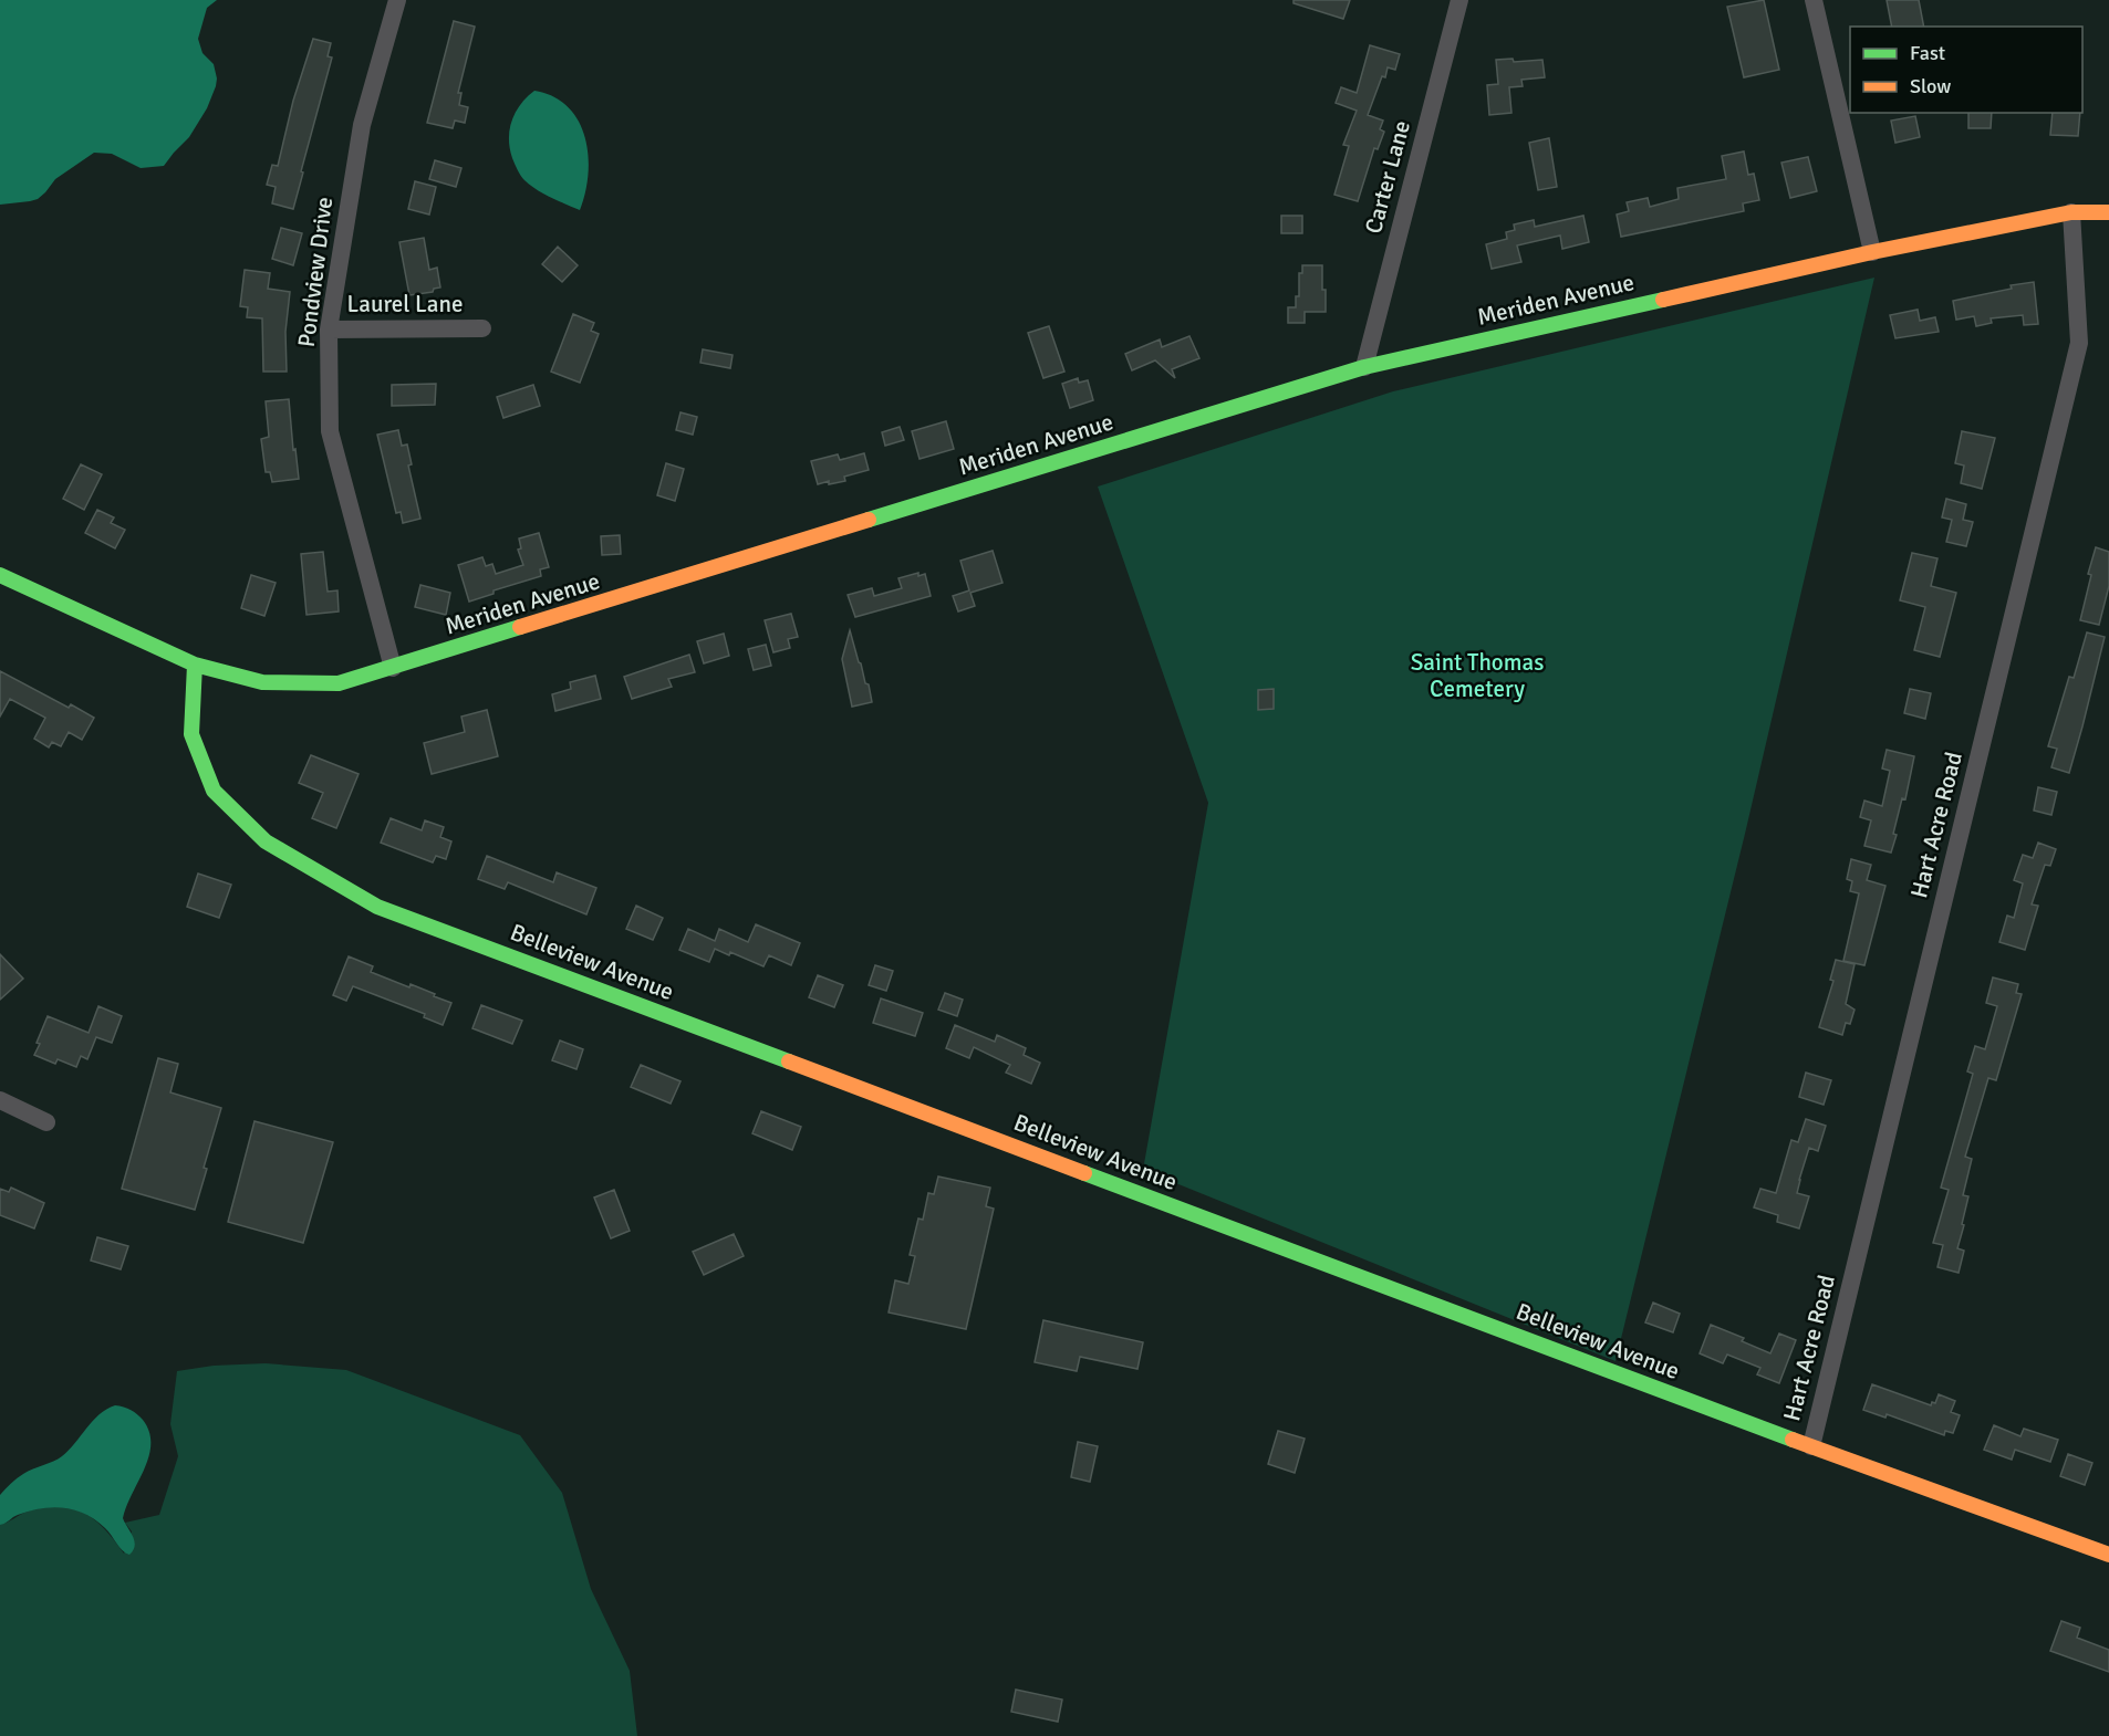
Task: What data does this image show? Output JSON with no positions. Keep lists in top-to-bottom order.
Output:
{
  "streets": {
    "main road": ["Meriden Avenue", "Belleview Avenue"],
    "street": [
      "Carter Lane",
      "Pondview Drive",
      "Laurel Lane",
      "Hart Acre Road"
    ]
  },
  "crossings": [
    ["Carter Lane", "Meriden Avenue"],
    ["Pondview Drive", "Meriden Avenue"],
    ["Pondview Drive", "Laurel Lane"],
    ["Meriden Avenue", "Hart Acre Road"],
    ["Meriden Avenue", "Belleview Avenue"],
    ["Hart Acre Road", "Belleview Avenue"]
  ],
  "parks": ["Saint Thomas Cemetery"],
  "legend": ["Fast", "Slow"]
}
